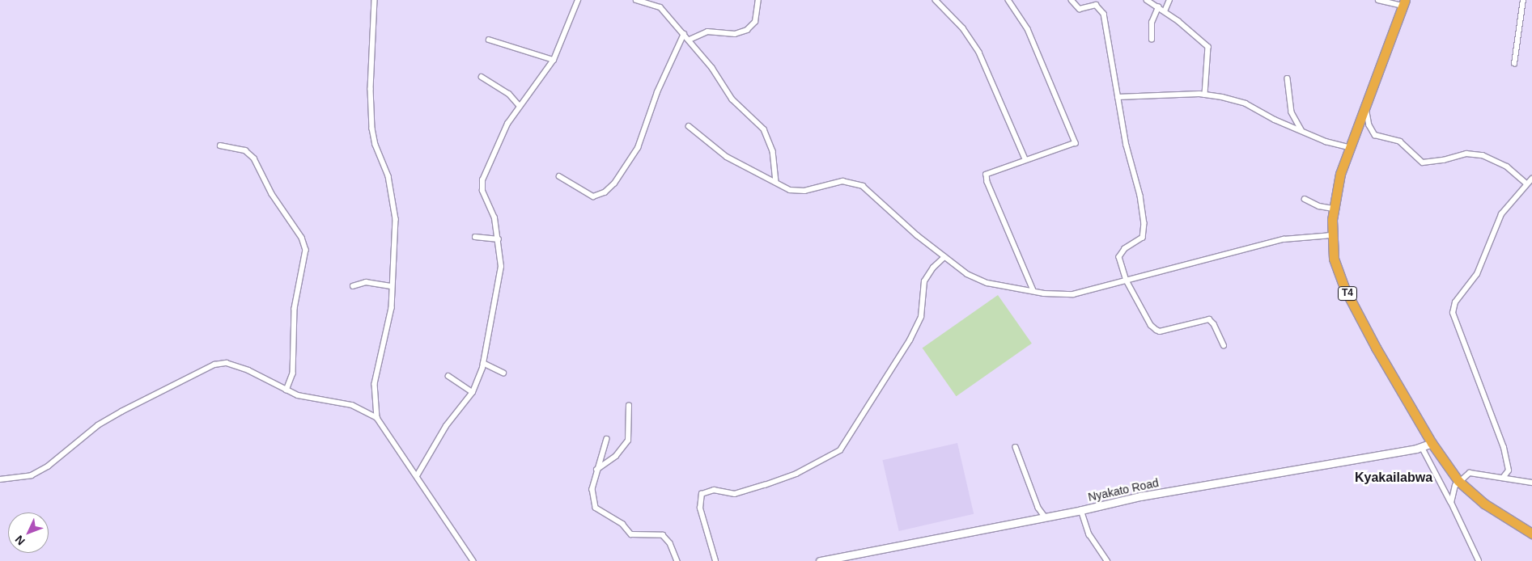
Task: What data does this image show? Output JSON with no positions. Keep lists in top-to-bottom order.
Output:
{
  "streets": {
    "highway": ["T4"],
    "street": ["Nyakato Road"]
  },
  "crossings": [
    ["T4", "Nyakato Road"]
  ],
  "districts": ["Kyakailabwa"],
  "north": "bottom left"
}
